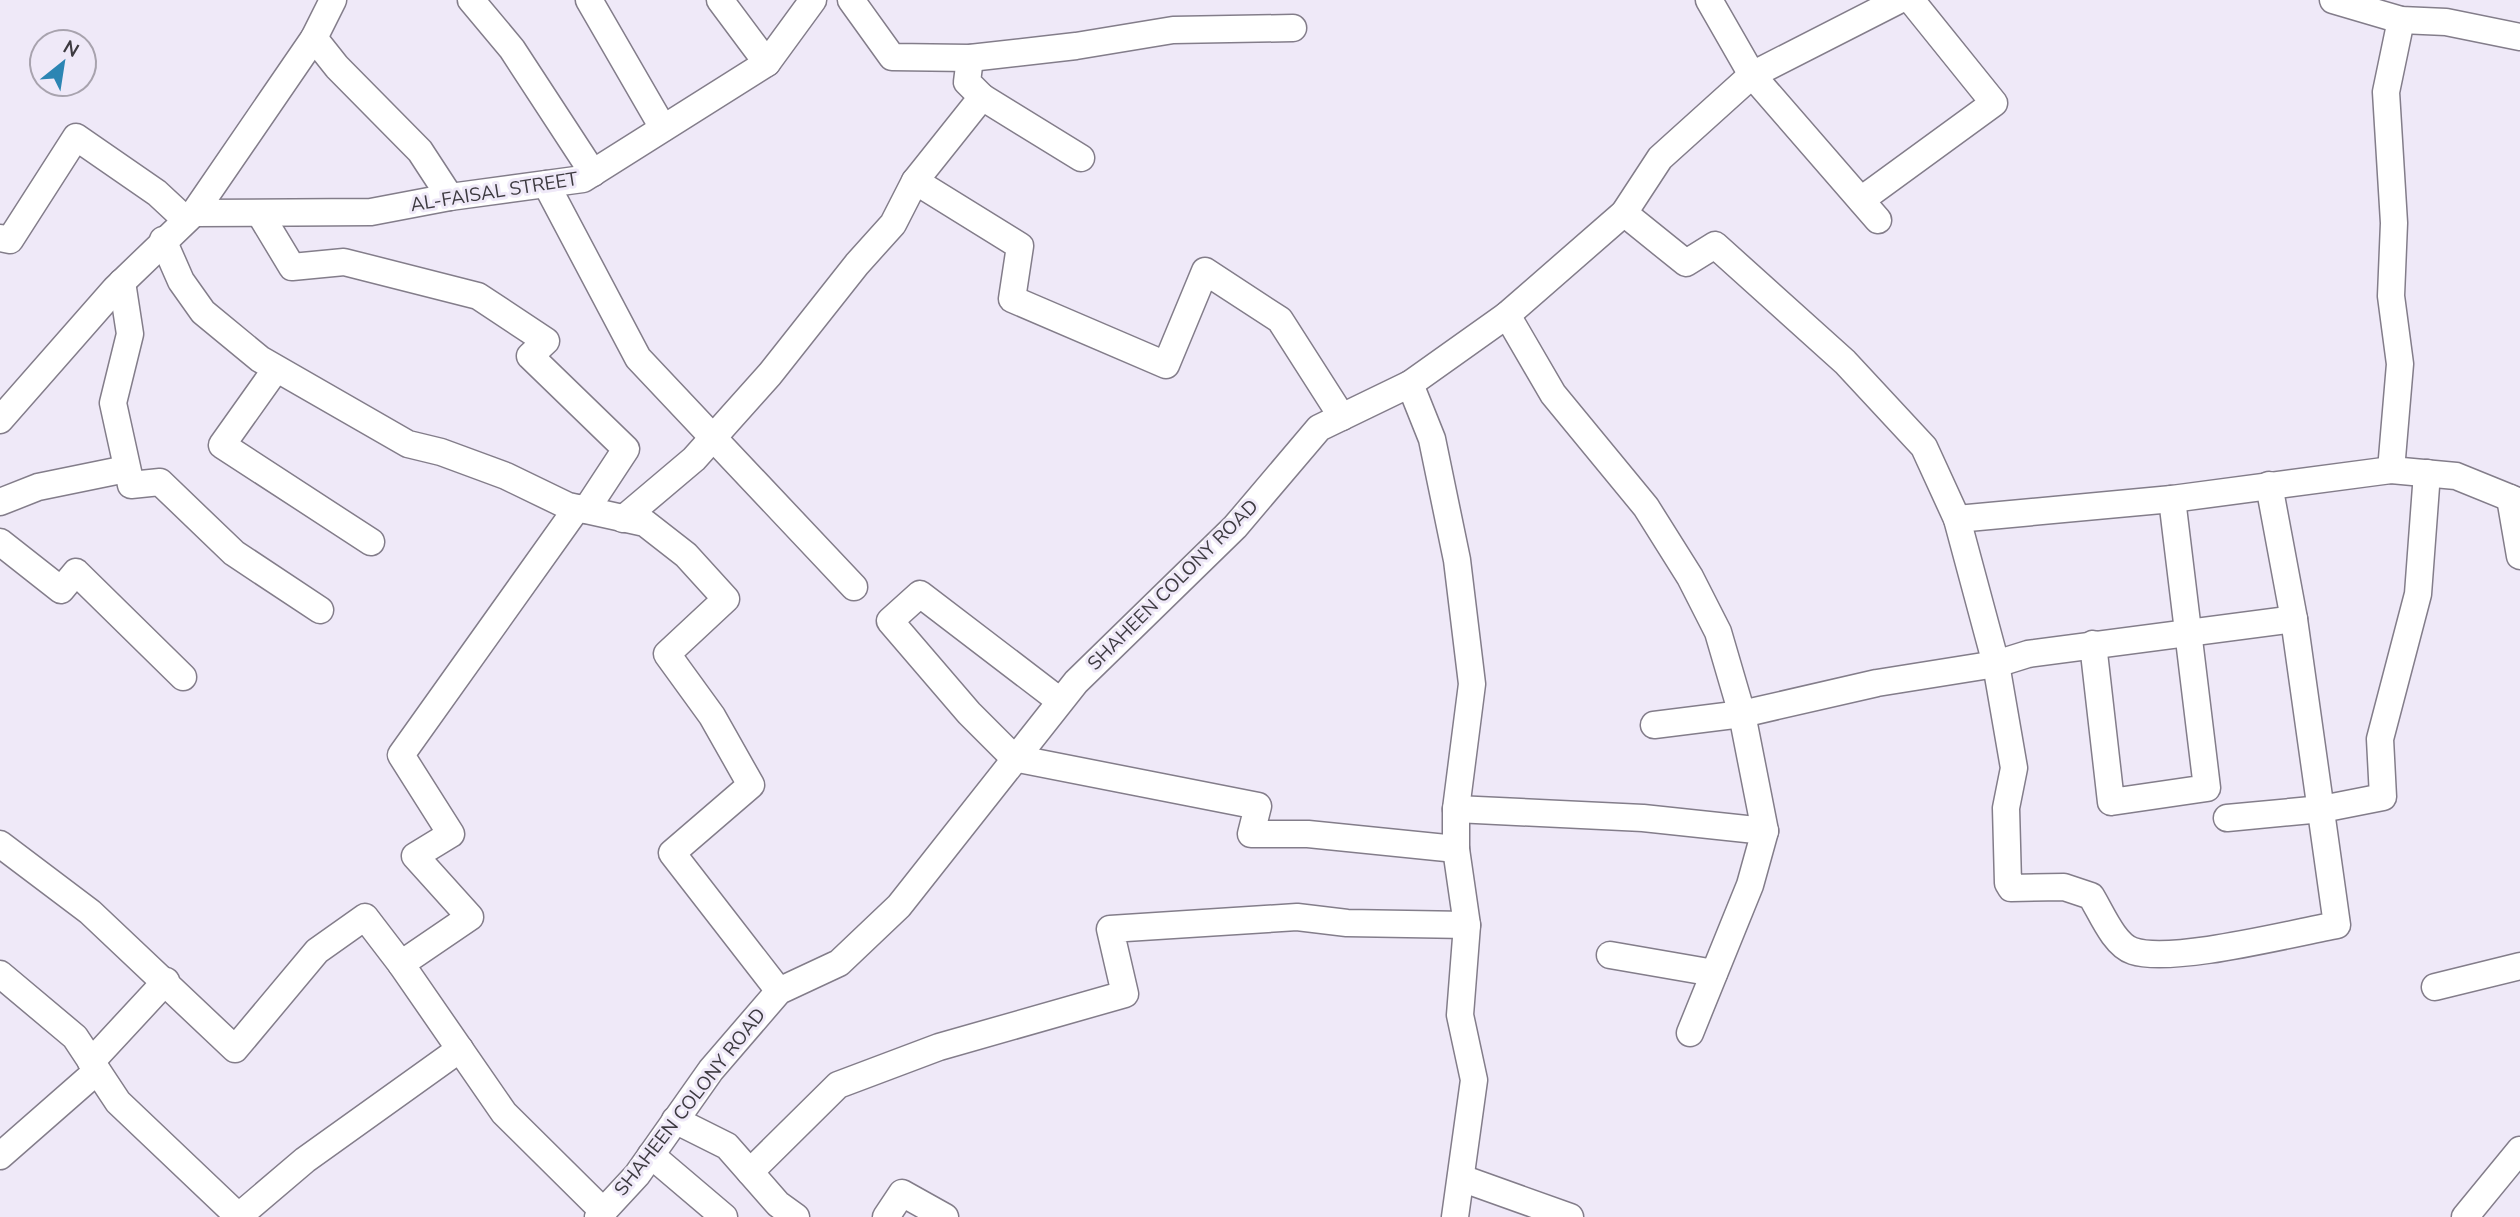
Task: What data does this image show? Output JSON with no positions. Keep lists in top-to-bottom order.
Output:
{
  "streets": {
    "street": ["AL-FAISAL STREET", "SHAHEEN COLONY ROAD"]
  },
  "north": "top right"
}
